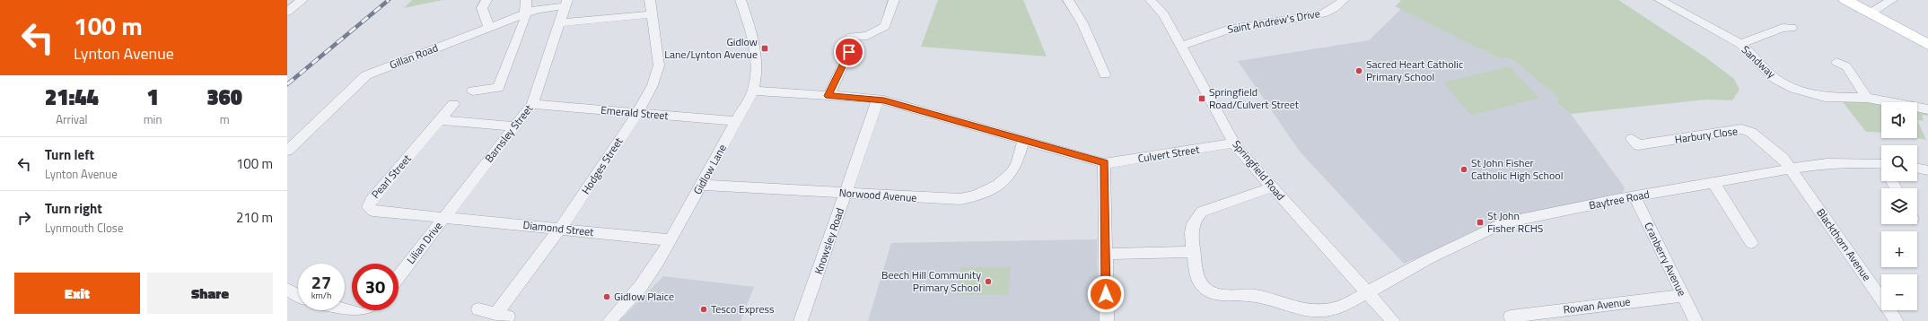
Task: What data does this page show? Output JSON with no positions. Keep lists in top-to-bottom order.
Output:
{
  "streets": {
    "street": [
      "Saint Andrew's Drive",
      "Gillan Road",
      "Sandway",
      "Emerald Street",
      "Barnsley Street",
      "Harbury Close",
      "Culvert Street",
      "Hodges Street",
      "Gidlow Lane",
      "Springfield Road",
      "Pearl Street",
      "Norwood Avenue",
      "Baytree Road",
      "Diamond Street",
      "Knowsley Road",
      "Lilian Drive",
      "Blackthorn Avenue",
      "Cranberry Avenue",
      "Rowan Avenue"
    ]
  },
  "crossings": [
    ["Saint Andrew's Drive", "Springfield Road"],
    ["Gillan Road", "Barnsley Street"],
    ["Emerald Street", "Barnsley Street"],
    ["Emerald Street", "Hodges Street"],
    ["Emerald Street", "Gidlow Lane"],
    ["Barnsley Street", "Pearl Street"],
    ["Barnsley Street", "Diamond Street"],
    ["Barnsley Street", "Lilian Drive"],
    ["Harbury Close", "Baytree Road"],
    ["Harbury Close", "Blackthorn Avenue"],
    ["Culvert Street", "Springfield Road"],
    ["Hodges Street", "Diamond Street"],
    ["Gidlow Lane", "Norwood Avenue"],
    ["Gidlow Lane", "Diamond Street"],
    ["Springfield Road", "Baytree Road"],
    ["Pearl Street", "Diamond Street"],
    ["Pearl Street", "Lilian Drive"],
    ["Norwood Avenue", "Knowsley Road"],
    ["Baytree Road", "Blackthorn Avenue"],
    ["Baytree Road", "Cranberry Avenue"],
    ["Diamond Street", "Lilian Drive"],
    ["Cranberry Avenue", "Rowan Avenue"]
  ],
  "places": {
    "transit": ["Gidlow Lane/Lynton Avenue", "Springfield Road/Culvert Street", "St John Fisher RCHS"],
    "other": [
      "Sacred Heart Catholic Primary School",
      "St John Fisher Catholic High School",
      "Beech Hill Community Primary School",
      "Gidlow Plaice",
      "Tesco Express"
    ]
  },
  "page": {
    "turn": ["100 m", "Lynton Avenue"],
    "eta": [
      "21:44",
      "Arrival",
      "1",
      "min",
      "360",
      "m"
    ],
    "map_buttons": ["+", "−"],
    "list": [
      {
        "name": "Turn left",
        "note": "Lynton Avenue",
        "value": "100 m"
      },
      {
        "name": "Turn right",
        "note": "Lynmouth Close",
        "value": "210 m"
      }
    ],
    "speed": "27 km/h",
    "limit": "30",
    "buttons": ["Exit", "Share"]
  }
}
